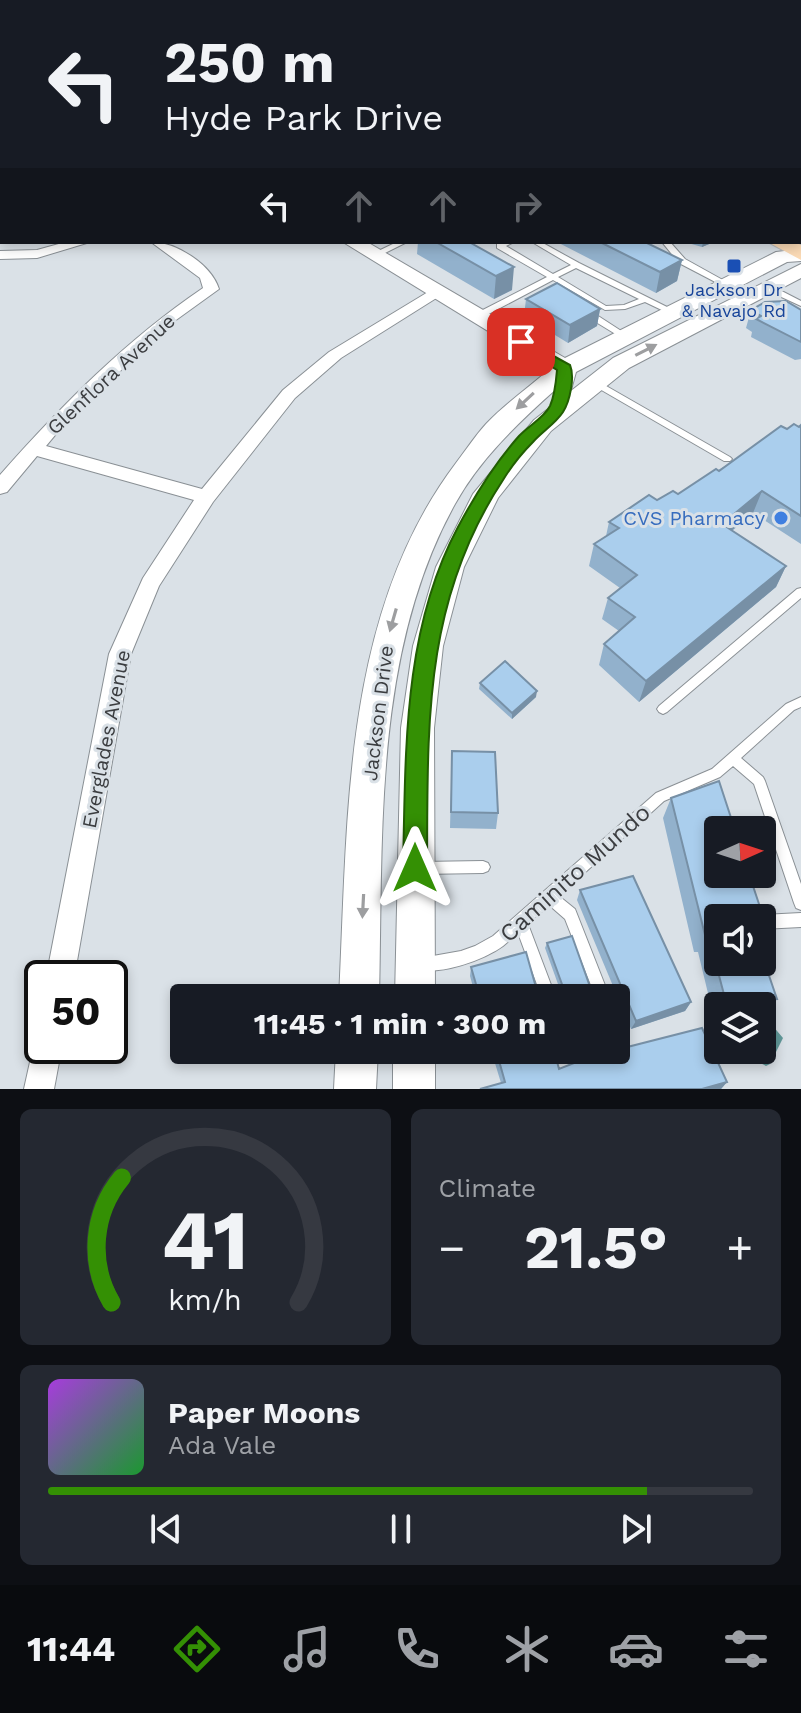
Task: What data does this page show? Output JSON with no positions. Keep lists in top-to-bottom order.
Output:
{
  "streets": {
    "main road": ["Jackson Drive"],
    "street": ["Glenflora Avenue", "Everglades Avenue"],
    "lane": ["Caminito Mundo"]
  },
  "crossings": [
    ["Jackson Drive", "Caminito Mundo"]
  ],
  "places": {
    "transit": ["Jackson Dr & Navajo Rd"],
    "other": ["CVS Pharmacy"]
  },
  "north": "right",
  "page": {
    "turn": ["250 m", "Hyde Park Drive"],
    "limit": "50",
    "trip": "11:45 · 1 min · 300 m",
    "tile": "Climate",
    "heat": ["−", "21.5°", "+"],
    "song": ["Paper Moons", "Ada Vale"],
    "tabs": "11:44",
    "gauge": ["41", "km/h"]
  }
}
